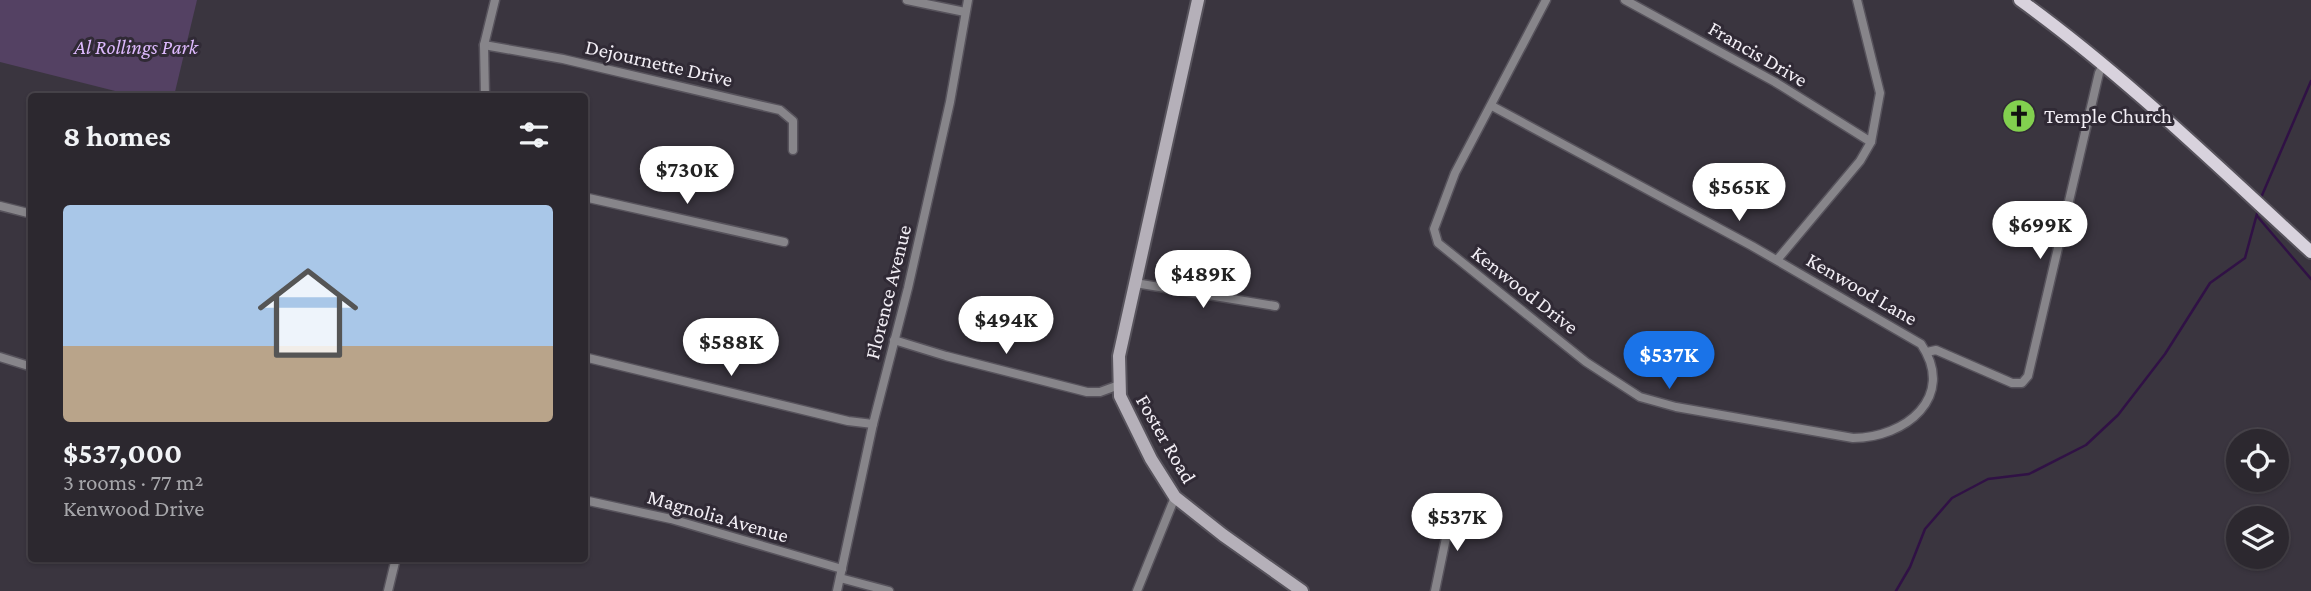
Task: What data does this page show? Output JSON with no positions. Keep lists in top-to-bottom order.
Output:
{
  "streets": {
    "street": [
      "Francis Drive",
      "Dejournette Drive",
      "Kenwood Lane",
      "Kenwood Drive",
      "Florence Avenue",
      "Foster Road",
      "Magnolia Avenue"
    ]
  },
  "crossings": [
    ["Kenwood Lane", "Kenwood Drive"],
    ["Florence Avenue", "Magnolia Avenue"]
  ],
  "parks": ["Al Rollings Park"],
  "places": {
    "church": ["Temple Church"]
  },
  "page": {
    "heading": "8 homes",
    "price": [
      "$730K",
      "$565K",
      "$699K",
      "$489K",
      "$494K",
      "$588K",
      "$537K",
      "$537K"
    ],
    "list": [
      {
        "name": "$537,000",
        "note": "3 rooms · 77 m² · Kenwood Drive"
      }
    ]
  }
}
